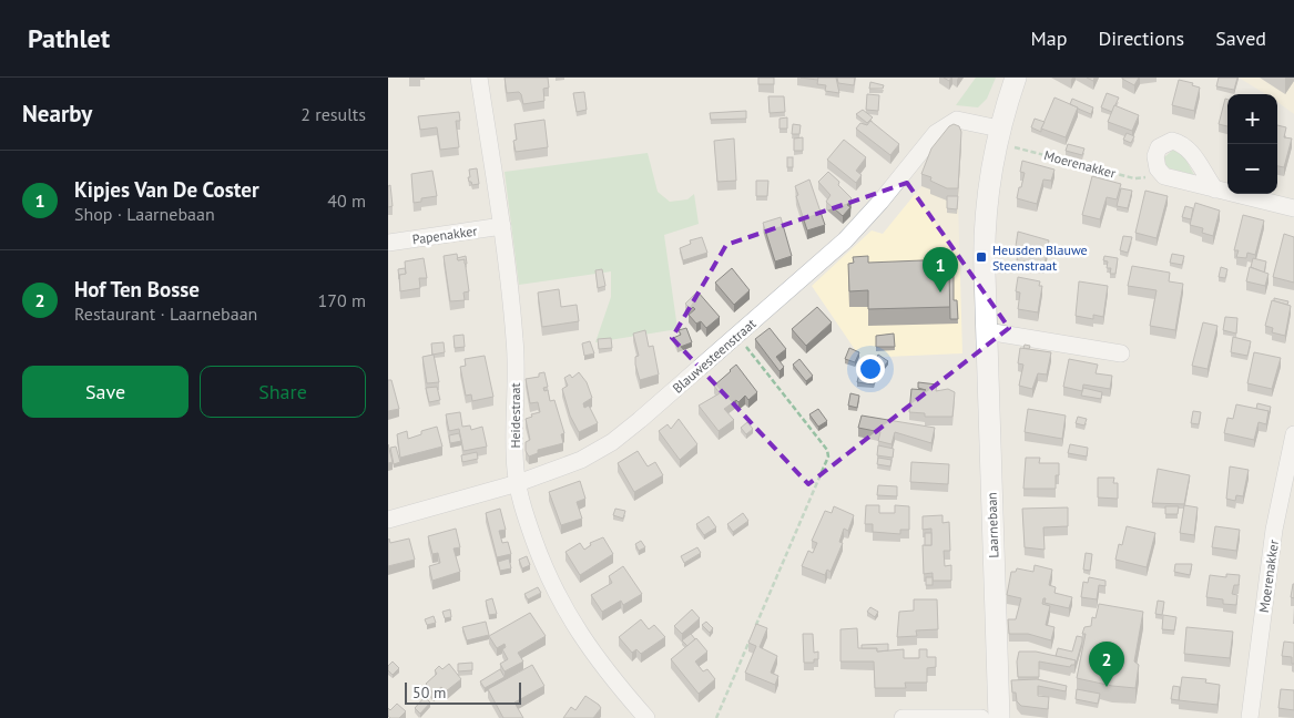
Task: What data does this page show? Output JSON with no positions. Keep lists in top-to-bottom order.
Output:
{
  "streets": {
    "street": [
      "Moerenakker",
      "Papenakker",
      "Blauwesteenstraat",
      "Heidestraat",
      "Laarnebaan"
    ]
  },
  "crossings": [
    ["Moerenakker", "Blauwesteenstraat"],
    ["Moerenakker", "Laarnebaan"],
    ["Papenakker", "Heidestraat"],
    ["Blauwesteenstraat", "Heidestraat"],
    ["Blauwesteenstraat", "Laarnebaan"]
  ],
  "places": {
    "transit": ["Heusden Blauwe Steenstraat"]
  },
  "scale_bar": "50 m",
  "page": {
    "header": "Pathlet",
    "nav": ["Map", "Directions", "Saved"],
    "heading": ["Nearby", "2 results"],
    "map_buttons": ["+", "−"],
    "list": [
      {
        "mark": "1",
        "name": "Kipjes Van De Coster",
        "note": "Shop · Laarnebaan",
        "value": "40 m"
      },
      {
        "mark": "2",
        "name": "Hof Ten Bosse",
        "note": "Restaurant · Laarnebaan",
        "value": "170 m"
      }
    ],
    "pins": ["1", "2"],
    "buttons": ["Save", "Share"],
    "scale": "50 m"
  }
}
